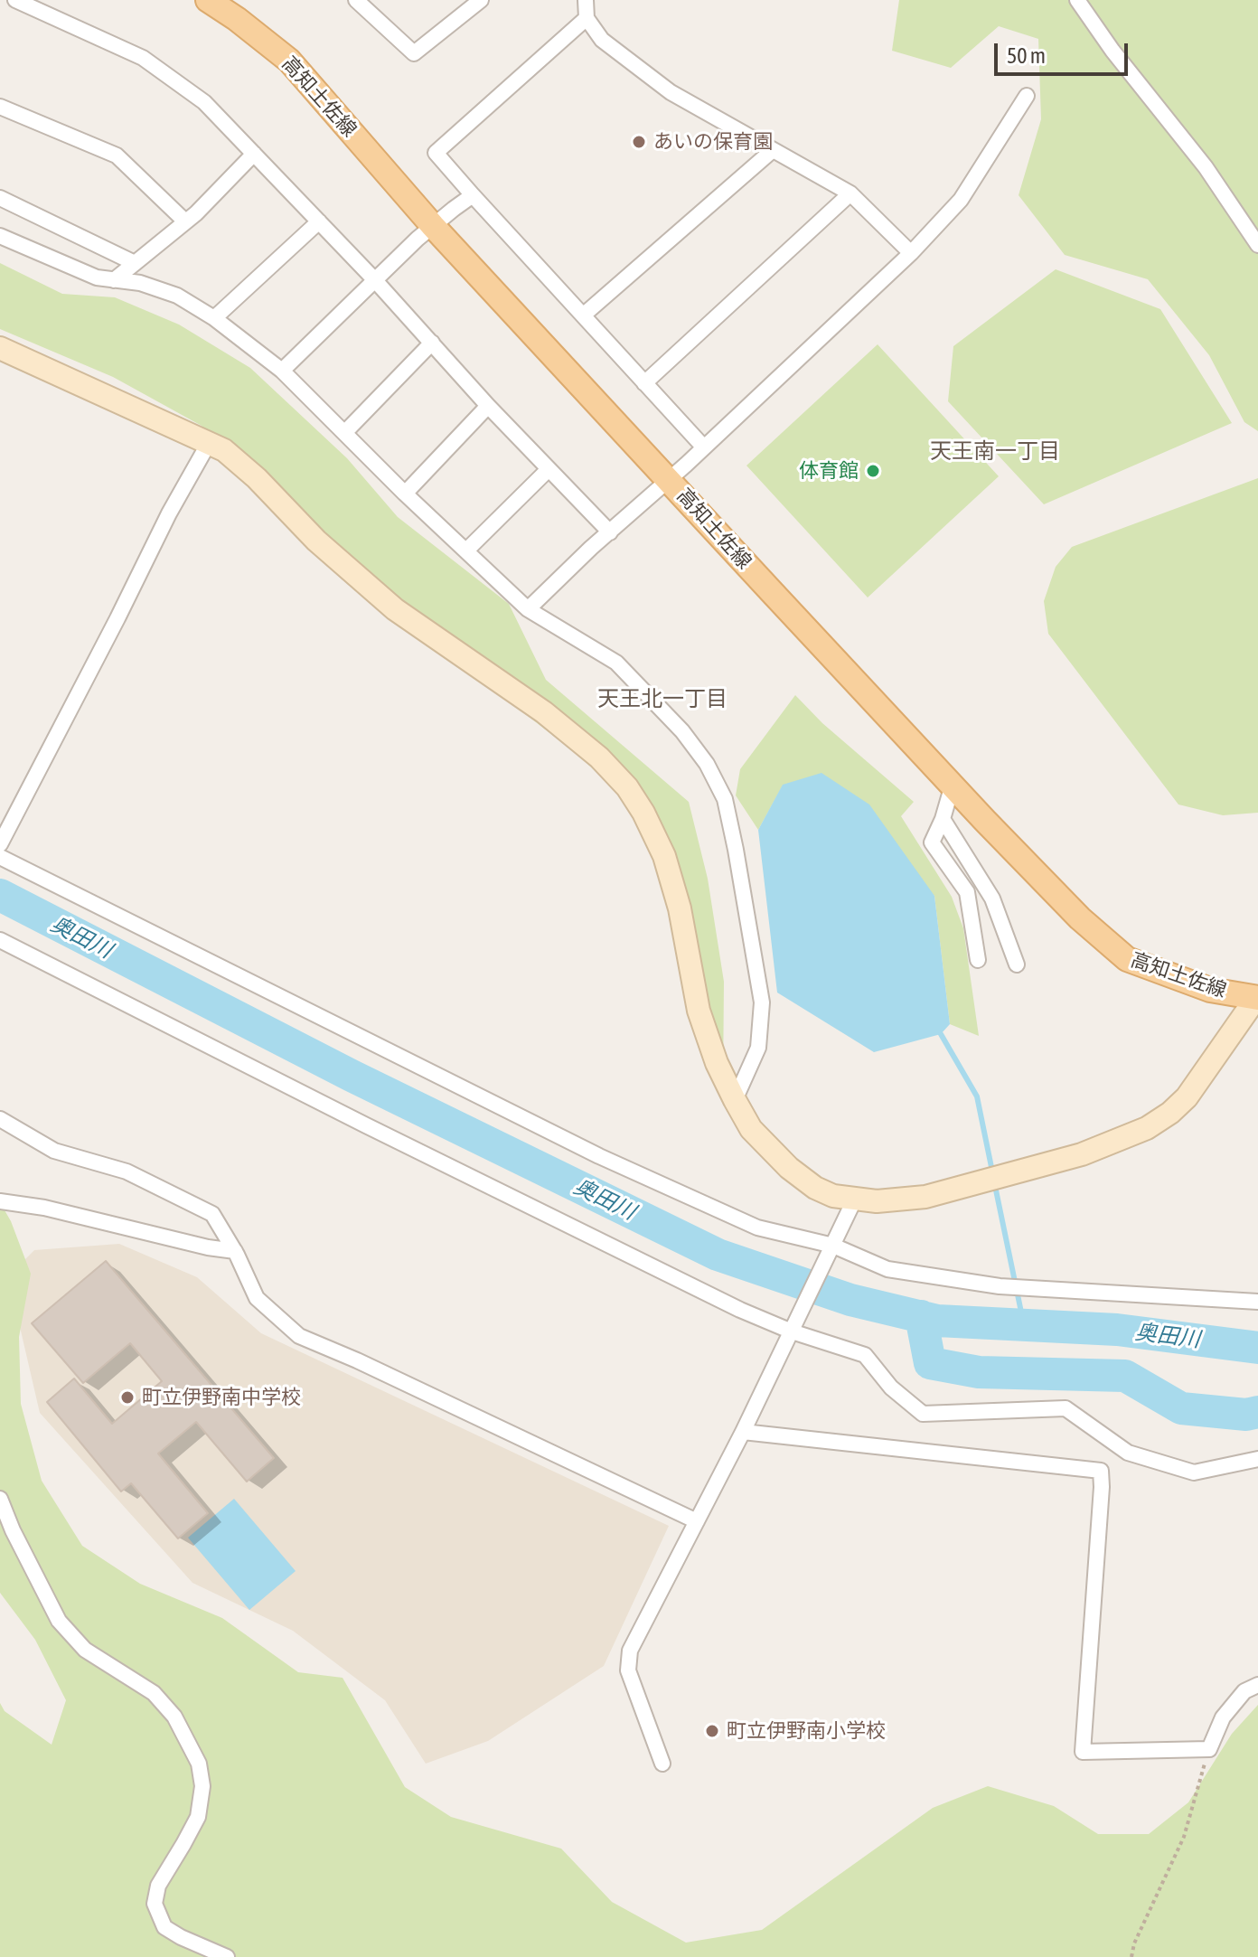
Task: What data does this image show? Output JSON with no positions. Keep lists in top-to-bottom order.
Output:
{
  "streets": {
    "main road": ["高知土佐線"]
  },
  "districts": ["天王南一丁目", "天王北一丁目"],
  "water": ["奥田川"],
  "places": [
    "あいの保育園",
    "体育館",
    "町立伊野南中学校",
    "町立伊野南小学校"
  ],
  "scale_bar": "50 m"
}
